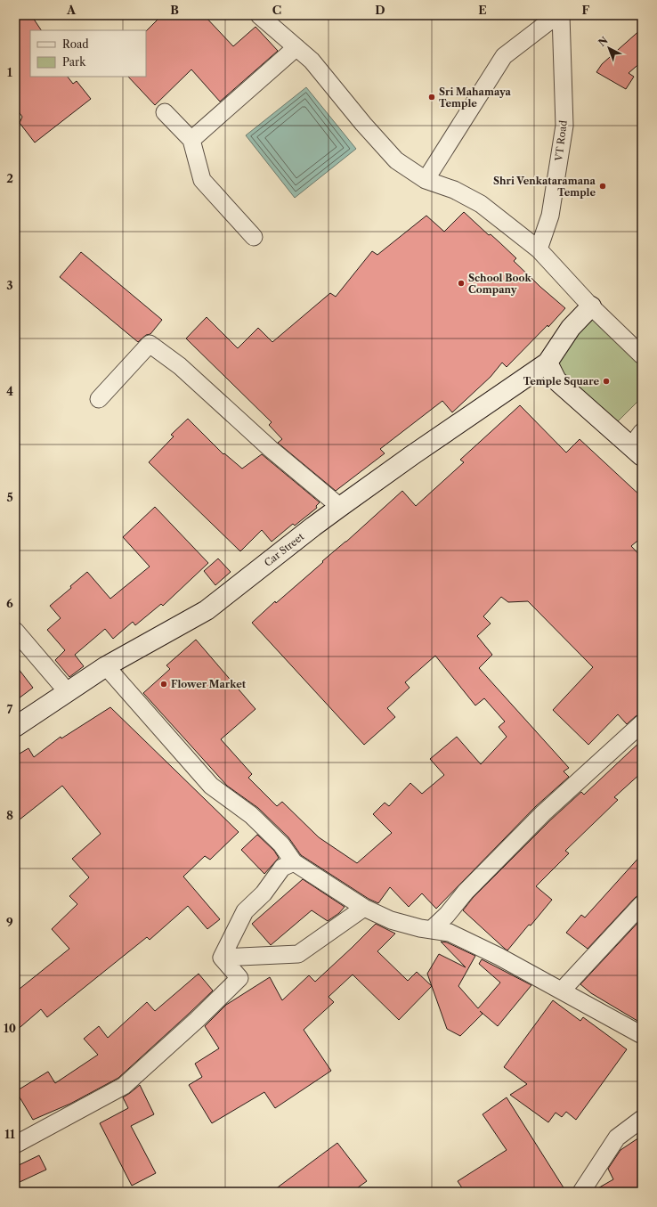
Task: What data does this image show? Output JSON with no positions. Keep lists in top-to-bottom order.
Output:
{
  "streets": {
    "main road": ["Car Street"],
    "street": ["VT Road"]
  },
  "places": [
    "Sri Mahamaya Temple",
    "Shri Venkataramana Temple",
    "School Book Company",
    "Temple Square",
    "Flower Market"
  ],
  "legend": ["Road", "Park"],
  "north": "top left",
  "grid": {
    "columns": [
      "A",
      "B",
      "C",
      "D",
      "E",
      "F"
    ],
    "rows": [
      "1",
      "2",
      "3",
      "4",
      "5",
      "6",
      "7",
      "8",
      "9",
      "10",
      "11"
    ]
  }
}
